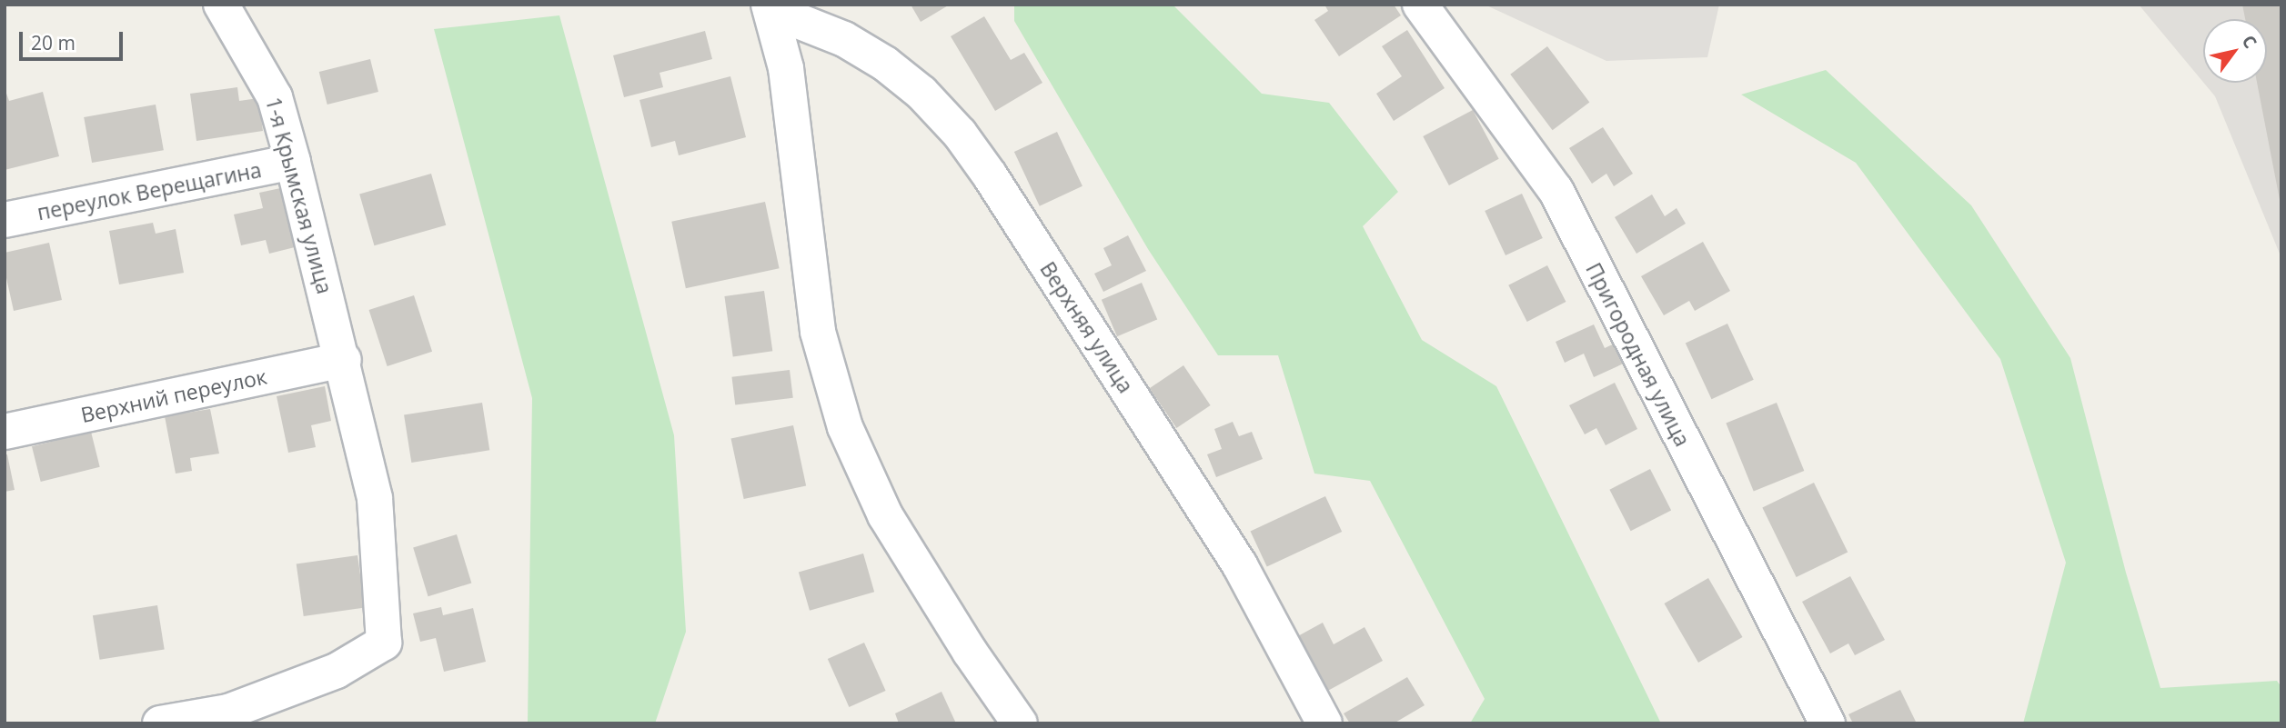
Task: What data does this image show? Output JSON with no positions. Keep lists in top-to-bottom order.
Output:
{
  "streets": {
    "street": [
      "переулок Верещагина",
      "1-я Крымская улица",
      "Верхняя улица",
      "Пригородная улица",
      "Верхний переулок"
    ]
  },
  "crossings": [
    ["переулок Верещагина", "1-я Крымская улица"],
    ["1-я Крымская улица", "Верхний переулок"]
  ],
  "scale_bar": "20 m",
  "north": "top right"
}
